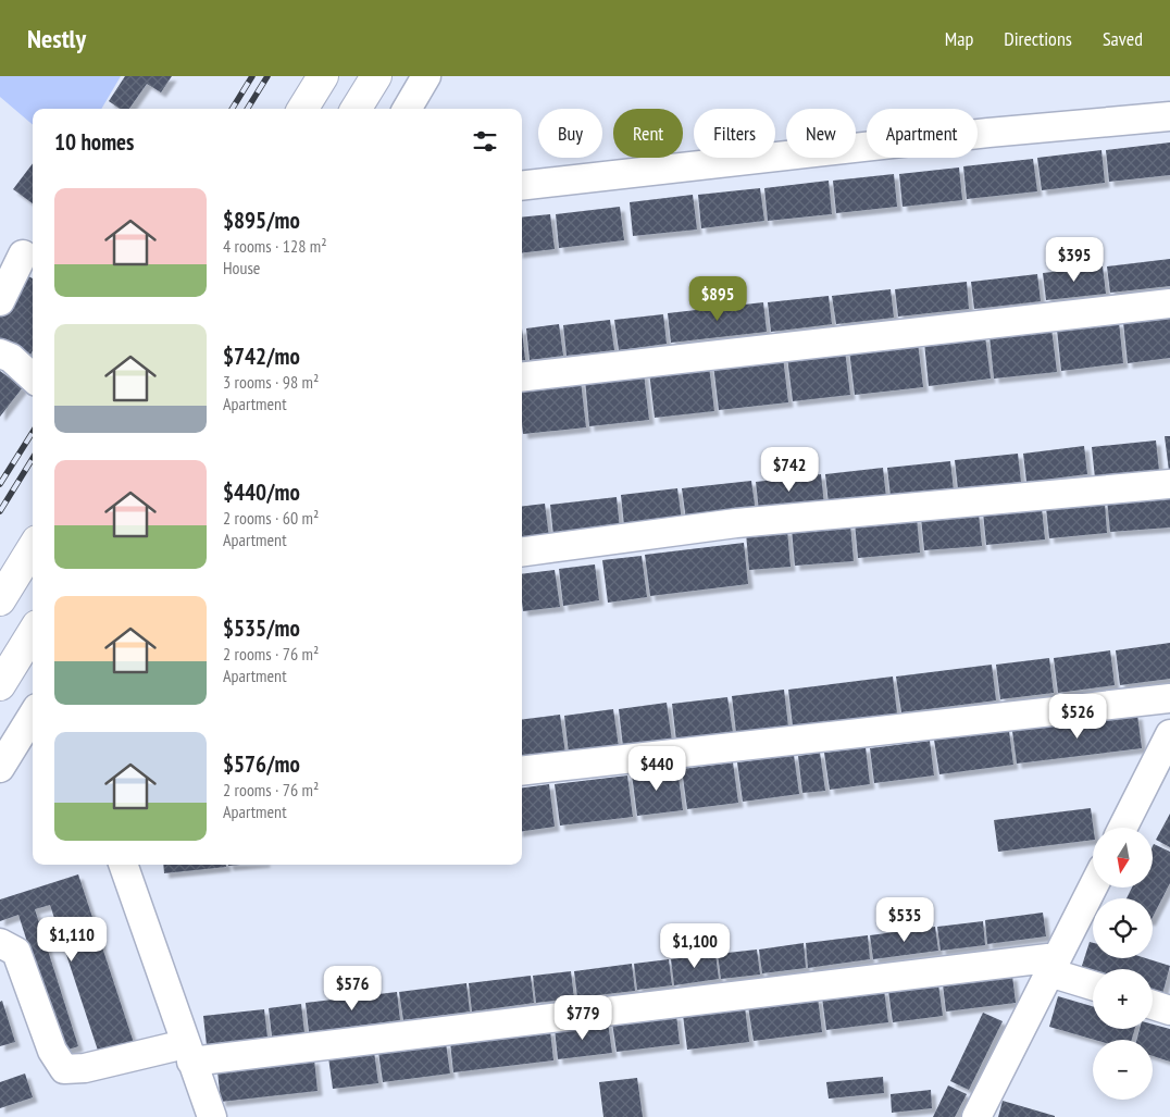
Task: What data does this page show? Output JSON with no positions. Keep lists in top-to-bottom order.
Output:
{
  "north": "bottom",
  "page": {
    "header": "Nestly",
    "nav": ["Map", "Directions", "Saved"],
    "chip": [
      "Buy",
      "Rent",
      "Filters",
      "New",
      "Apartment"
    ],
    "heading": "10 homes",
    "list": [
      {
        "name": "$895/mo",
        "note": "4 rooms · 128 m² · House"
      },
      {
        "name": "$742/mo",
        "note": "3 rooms · 98 m² · Apartment"
      },
      {
        "name": "$440/mo",
        "note": "2 rooms · 60 m² · Apartment"
      },
      {
        "name": "$535/mo",
        "note": "2 rooms · 76 m² · Apartment"
      },
      {
        "name": "$576/mo",
        "note": "2 rooms · 76 m² · Apartment"
      }
    ],
    "price": [
      "$395",
      "$895",
      "$742",
      "$526",
      "$440",
      "$535",
      "$1,110",
      "$1,100",
      "$576",
      "$779"
    ],
    "map_buttons": ["+", "−"]
  }
}
